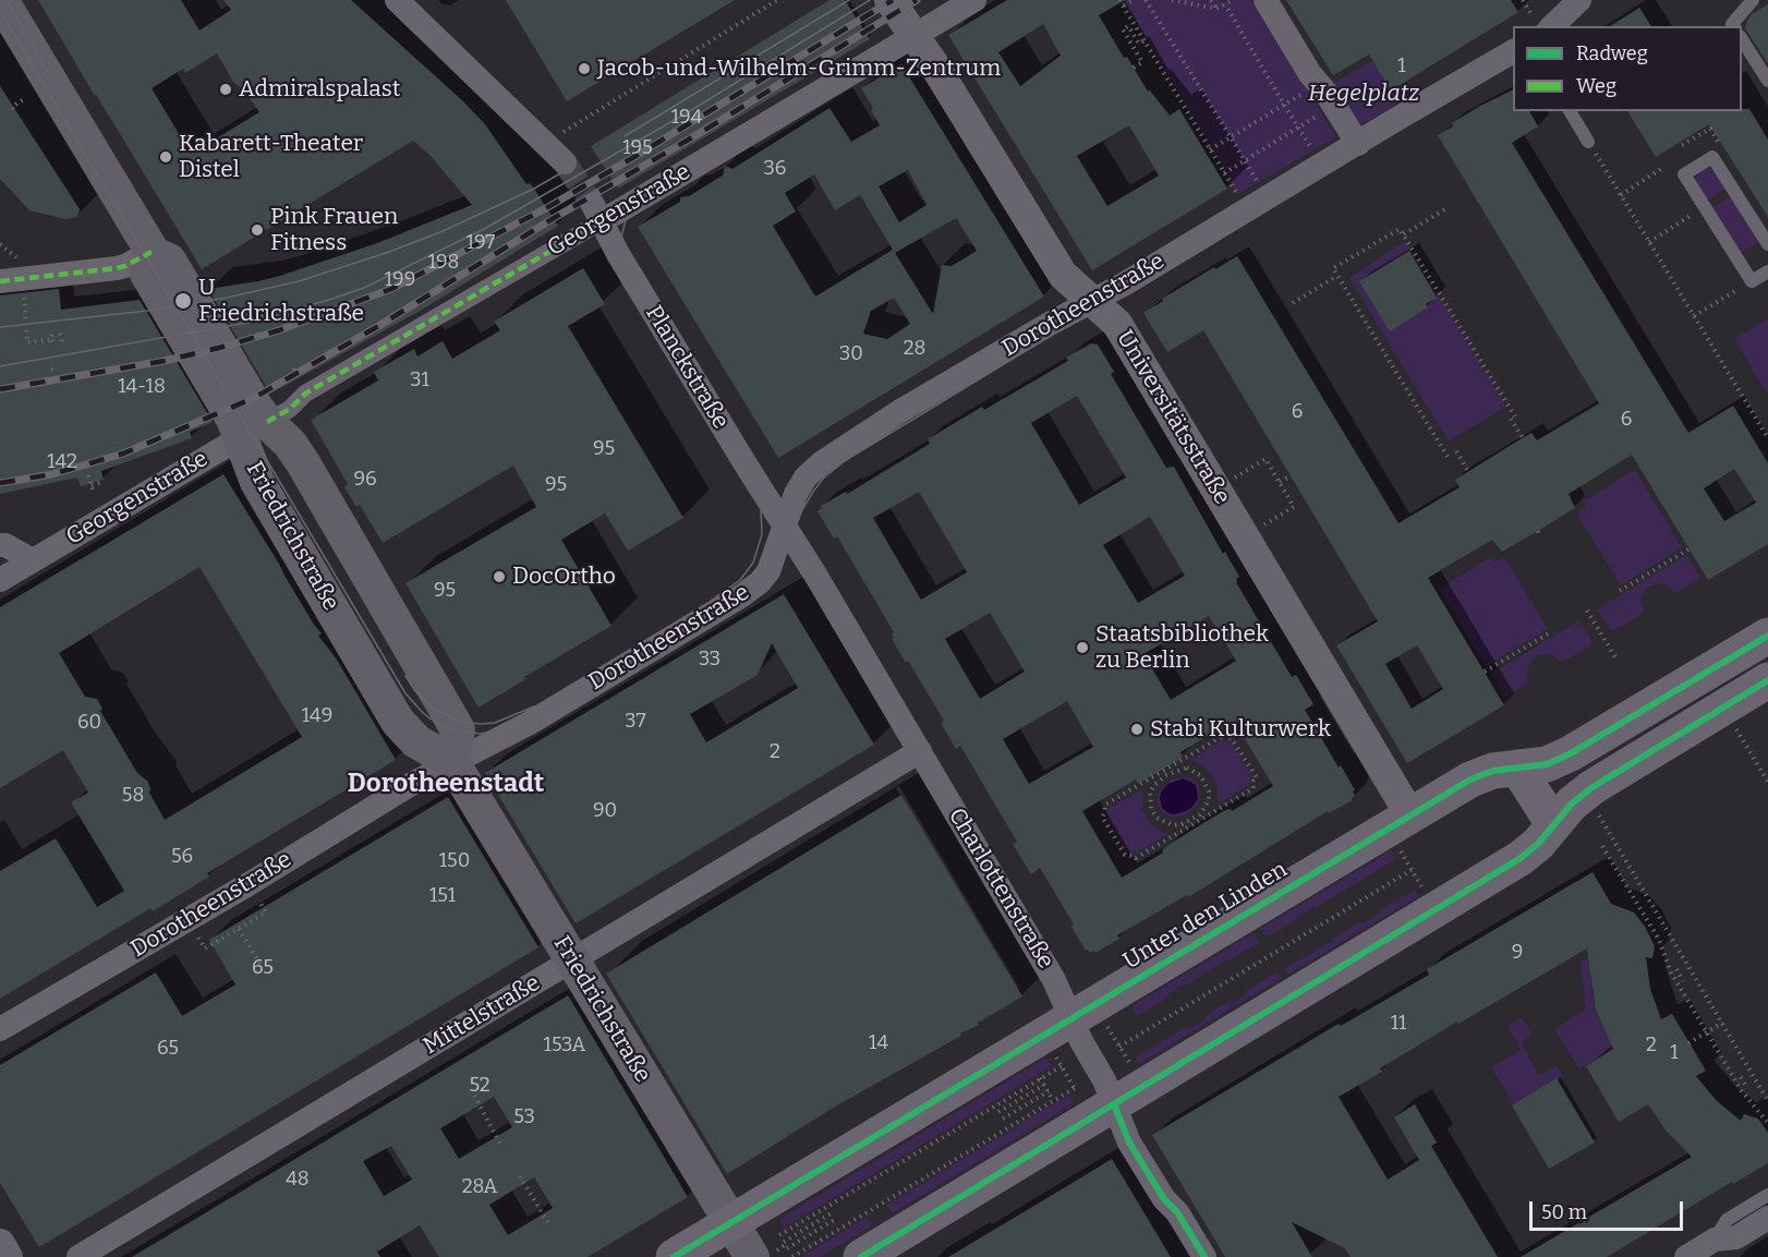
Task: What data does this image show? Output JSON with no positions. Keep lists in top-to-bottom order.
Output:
{
  "streets": {
    "main road": ["Friedrichstraße", "Unter den Linden"],
    "street": [
      "Georgenstraße",
      "Dorotheenstraße",
      "Planckstraße",
      "Universitätsstraße",
      "Charlottenstraße",
      "Mittelstraße"
    ]
  },
  "crossings": [
    ["Georgenstraße", "Planckstraße"],
    ["Georgenstraße", "Universitätsstraße"],
    ["Georgenstraße", "Friedrichstraße"],
    ["Dorotheenstraße", "Planckstraße"],
    ["Dorotheenstraße", "Universitätsstraße"],
    ["Dorotheenstraße", "Friedrichstraße"],
    ["Dorotheenstraße", "Charlottenstraße"],
    ["Planckstraße", "Charlottenstraße"],
    ["Universitätsstraße", "Unter den Linden"],
    ["Friedrichstraße", "Unter den Linden"],
    ["Friedrichstraße", "Mittelstraße"],
    ["Charlottenstraße", "Unter den Linden"],
    ["Charlottenstraße", "Mittelstraße"]
  ],
  "districts": ["Dorotheenstadt"],
  "parks": ["Hegelplatz"],
  "places": [
    "Jacob-und-Wilhelm-Grimm-Zentrum",
    "Admiralspalast",
    "Kabarett-Theater Distel",
    "Pink Frauen Fitness",
    "U Friedrichstraße",
    "DocOrtho",
    "Staatsbibliothek zu Berlin",
    "Stabi Kulturwerk"
  ],
  "house_numbers": [
    "1",
    "194",
    "195",
    "36",
    "197",
    "198",
    "199",
    "28",
    "30",
    "31",
    "14-18",
    "6",
    "6",
    "95",
    "142",
    "96",
    "95",
    "95",
    "33",
    "149",
    "37",
    "60",
    "2",
    "58",
    "90",
    "56",
    "150",
    "151",
    "9",
    "65",
    "11",
    "14",
    "153A",
    "2",
    "65",
    "1",
    "52",
    "53",
    "48",
    "28A"
  ],
  "legend": ["Radweg", "Weg"],
  "scale_bar": "50 m"
}
